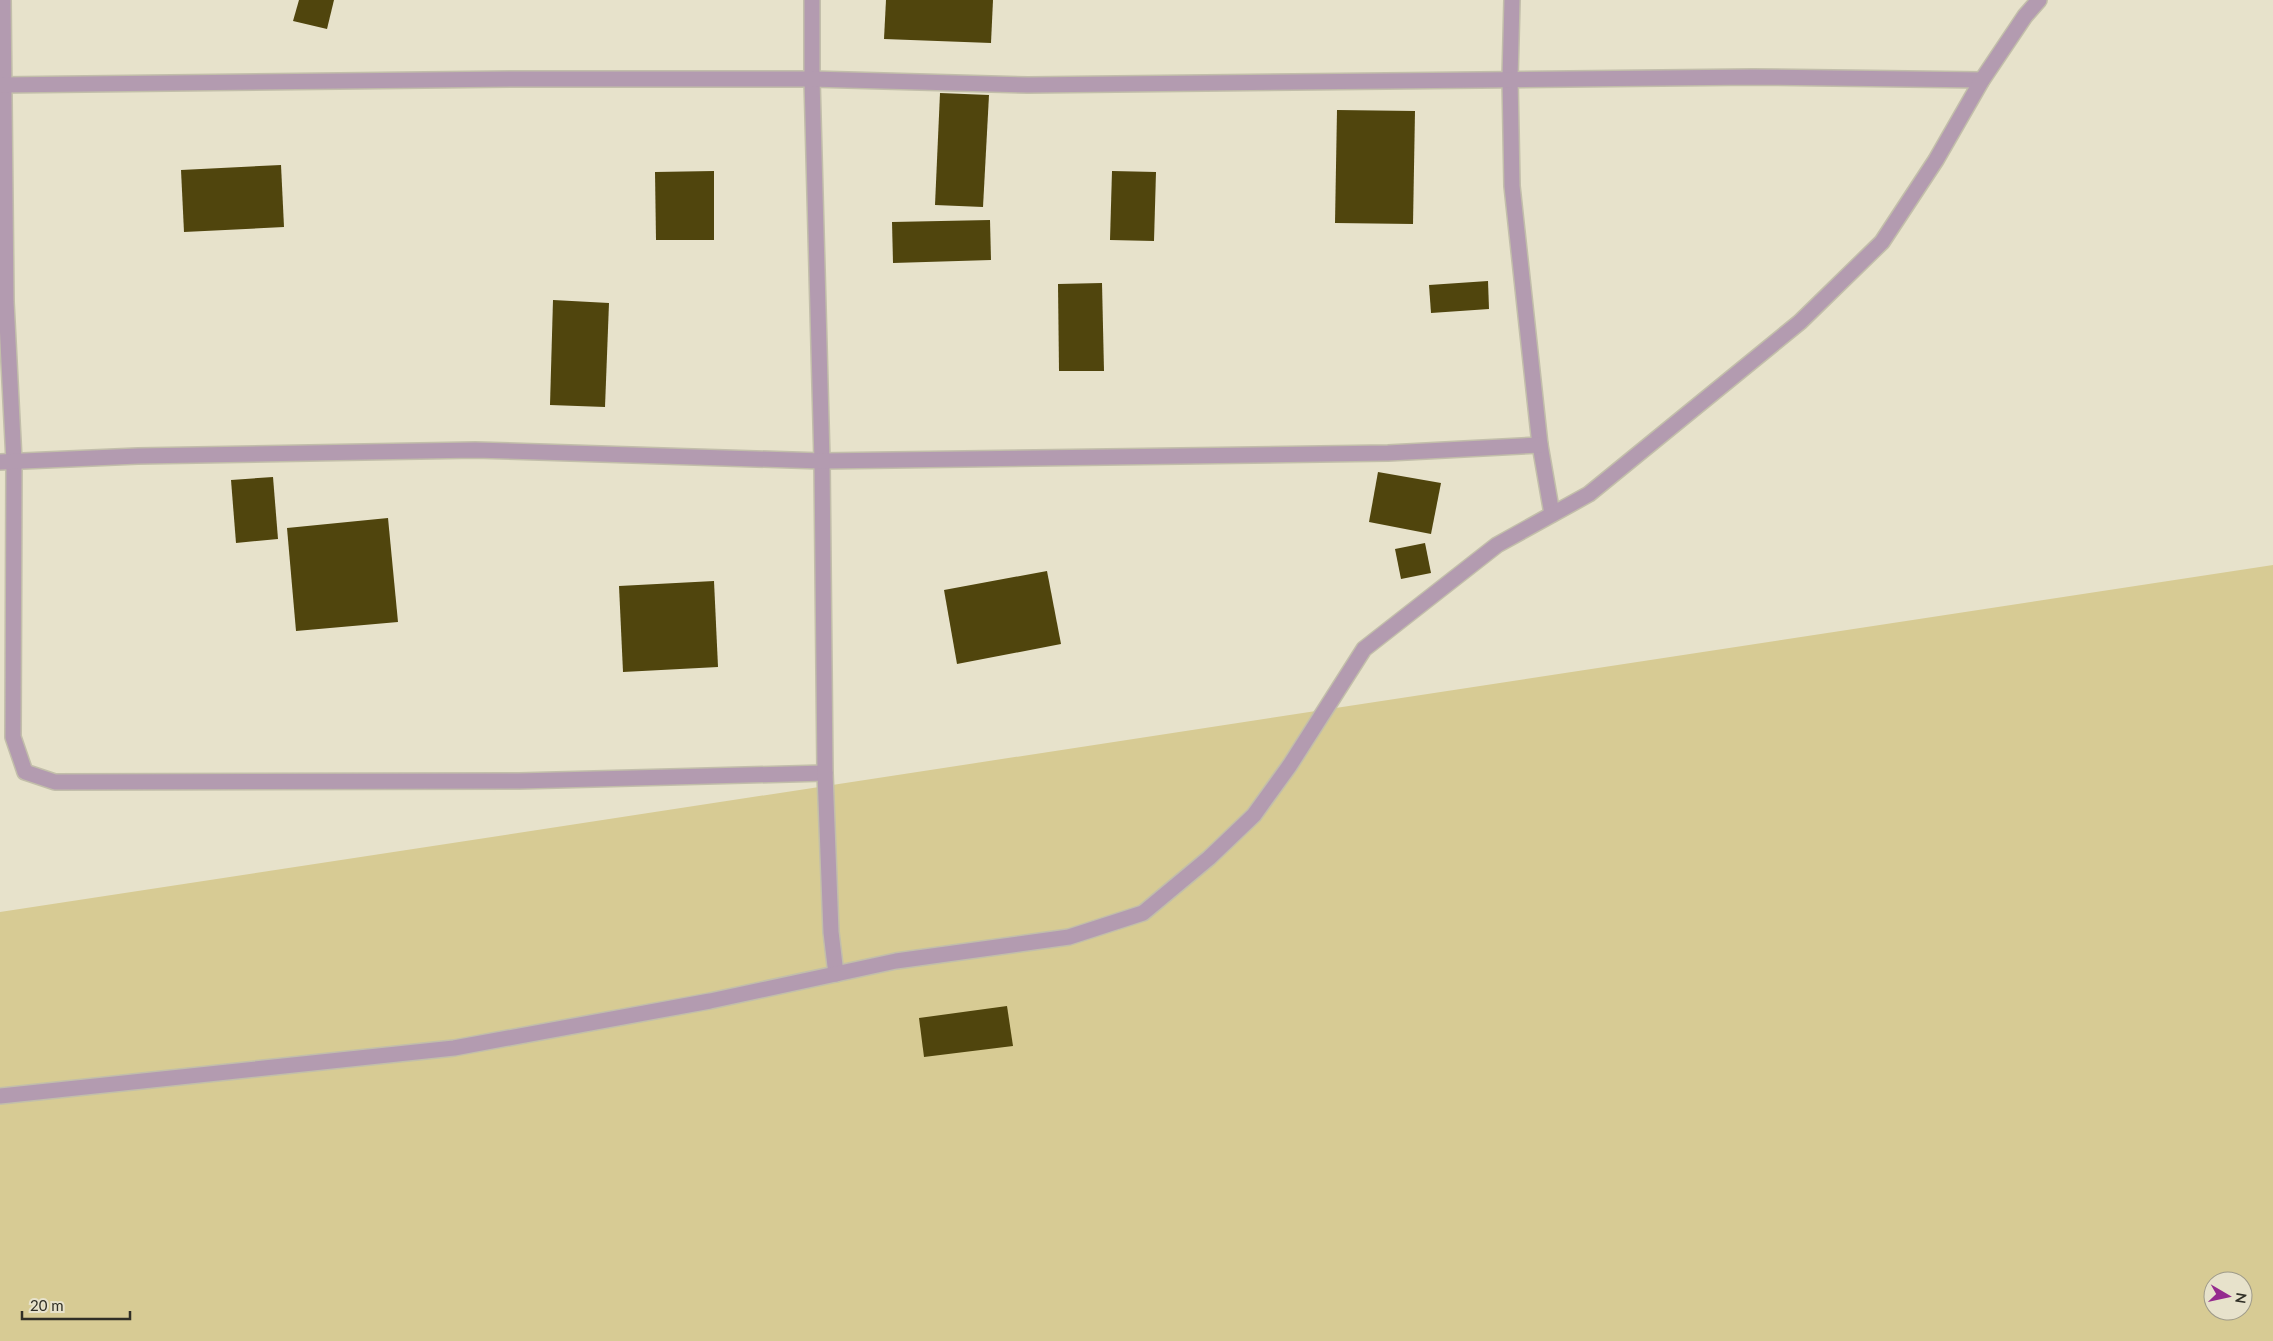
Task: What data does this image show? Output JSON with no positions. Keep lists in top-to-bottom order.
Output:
{
  "scale_bar": "20 m",
  "north": "right"
}
